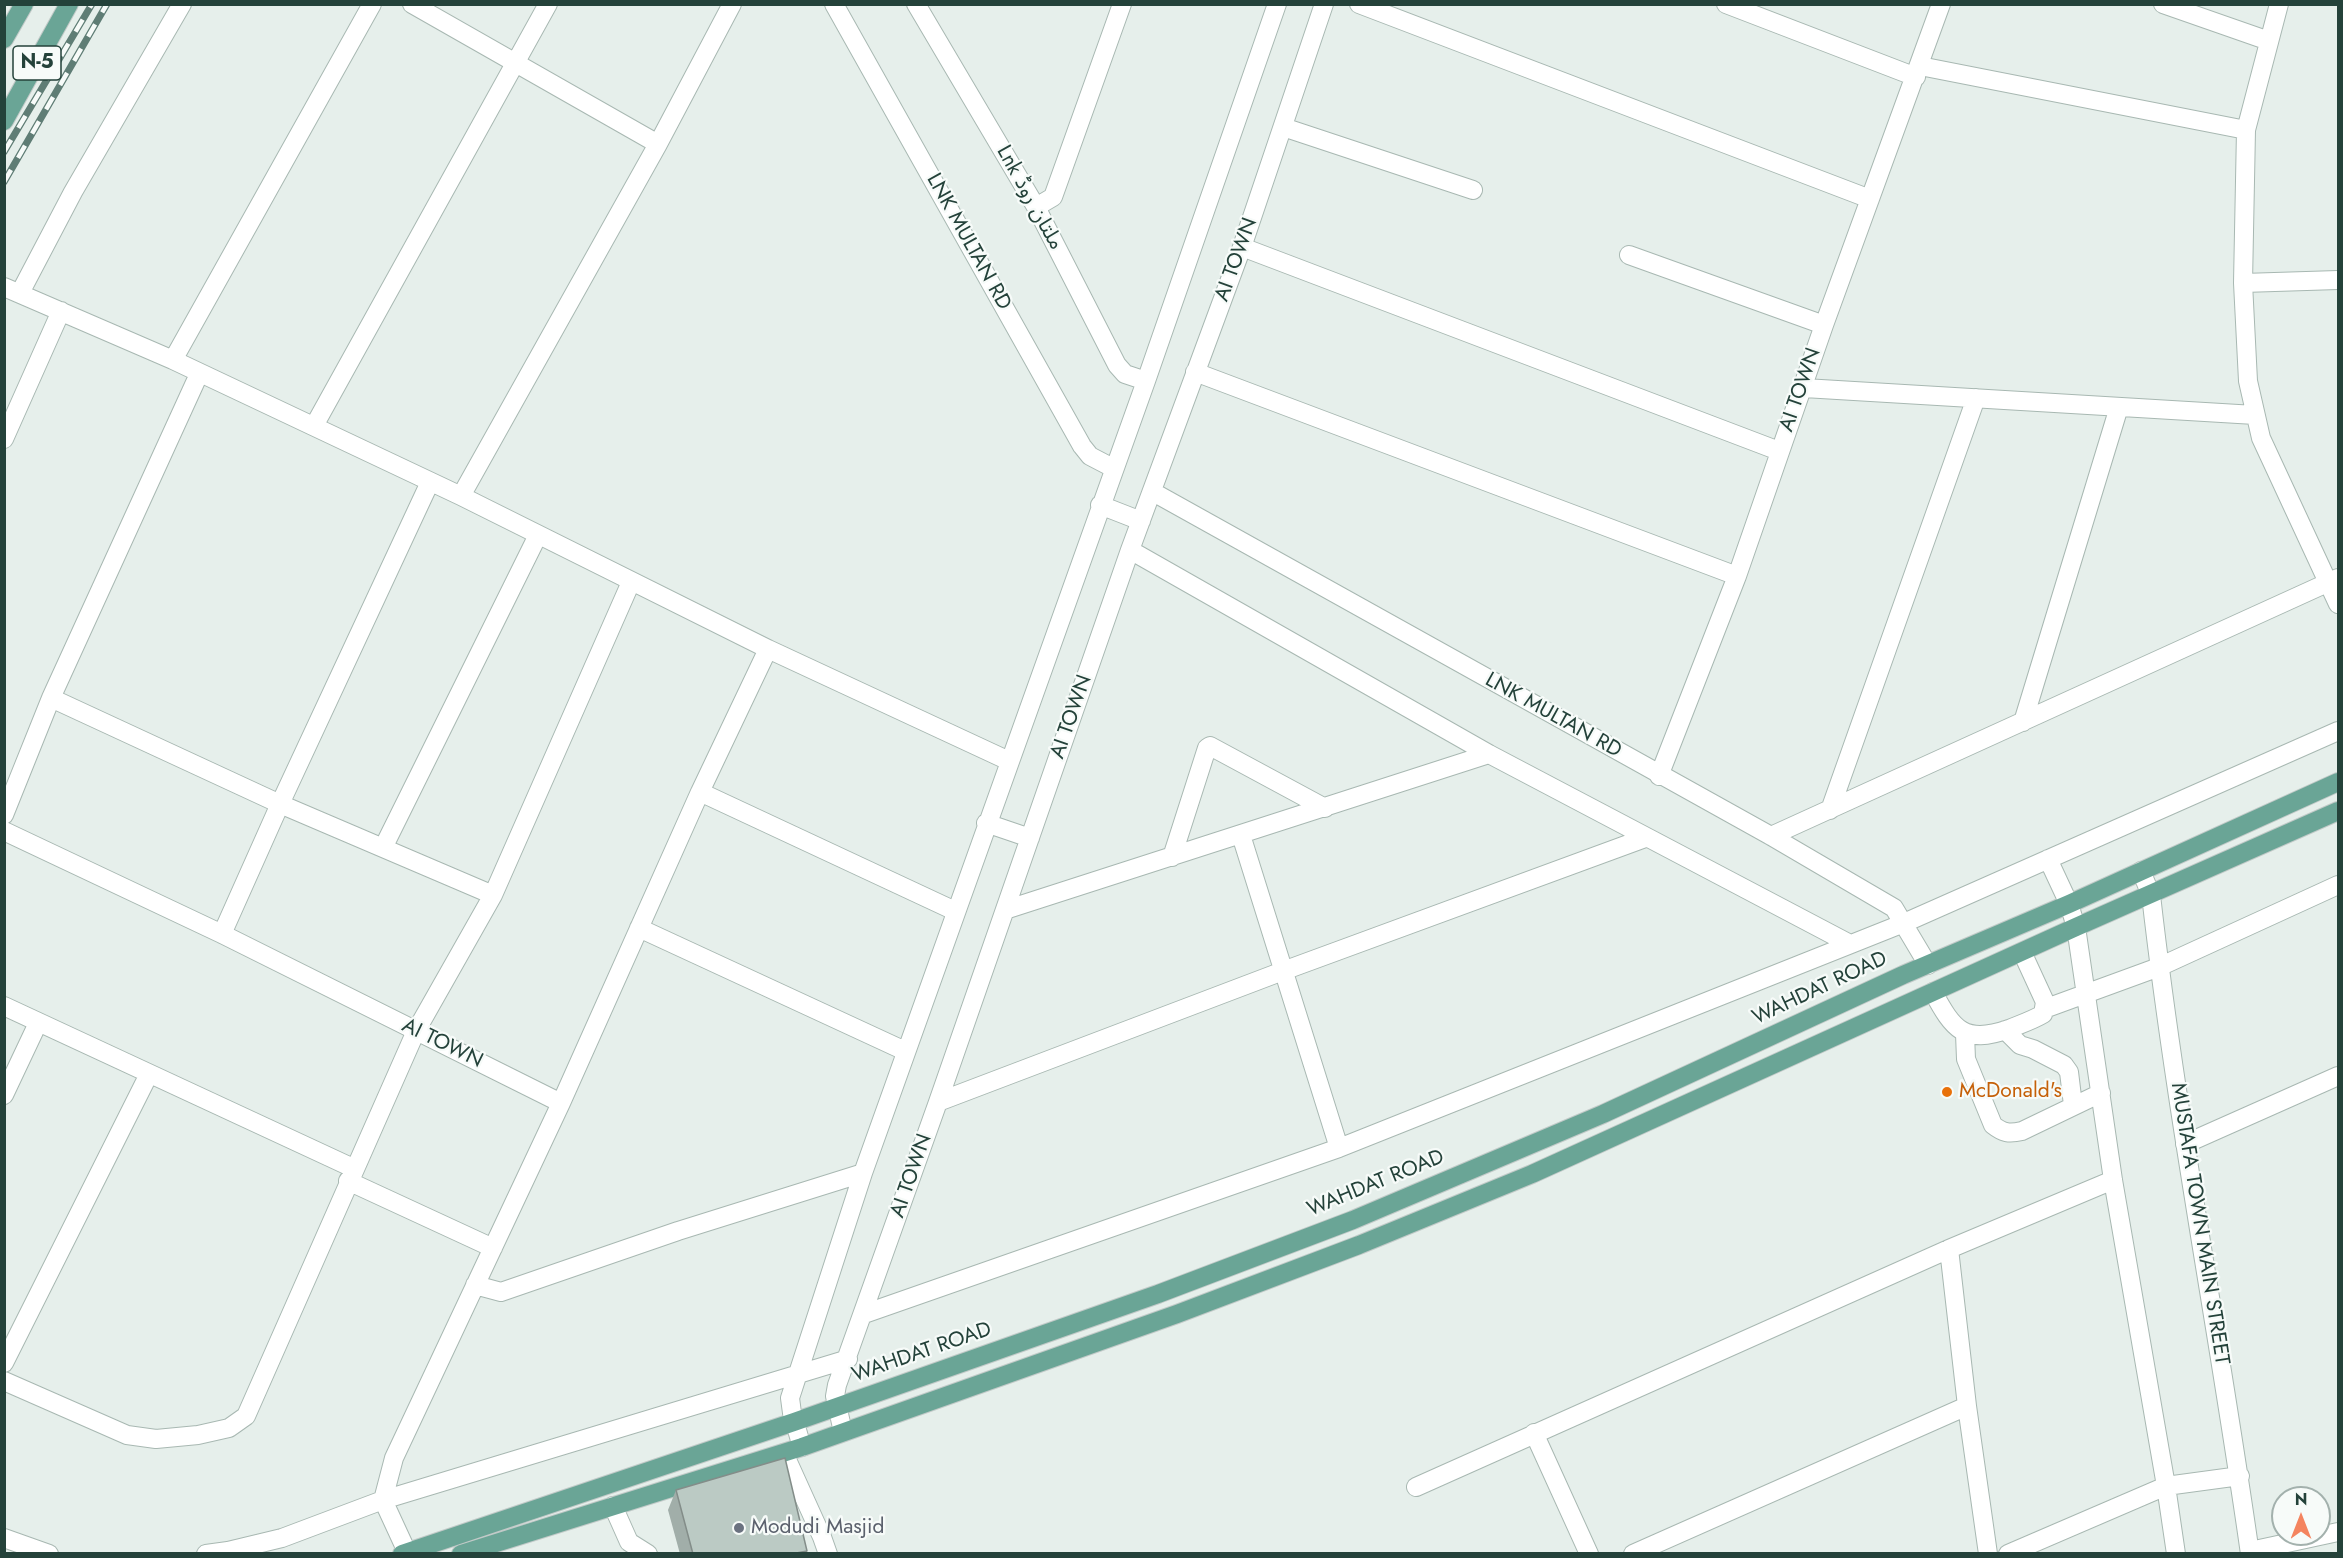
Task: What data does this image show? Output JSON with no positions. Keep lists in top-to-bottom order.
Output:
{
  "streets": {
    "main road": ["N-5", "WAHDAT ROAD"],
    "street": [
      "Lnk ملتان روڈ",
      "LNK MULTAN RD",
      "AI TOWN",
      "MUSTAFA TOWN MAIN STREET"
    ]
  },
  "crossings": [
    ["LNK MULTAN RD", "AI TOWN"],
    ["LNK MULTAN RD", "WAHDAT ROAD"],
    ["AI TOWN", "WAHDAT ROAD"],
    ["WAHDAT ROAD", "MUSTAFA TOWN MAIN STREET"]
  ],
  "places": ["McDonald's", "Modudi Masjid"],
  "north": "top"
}
